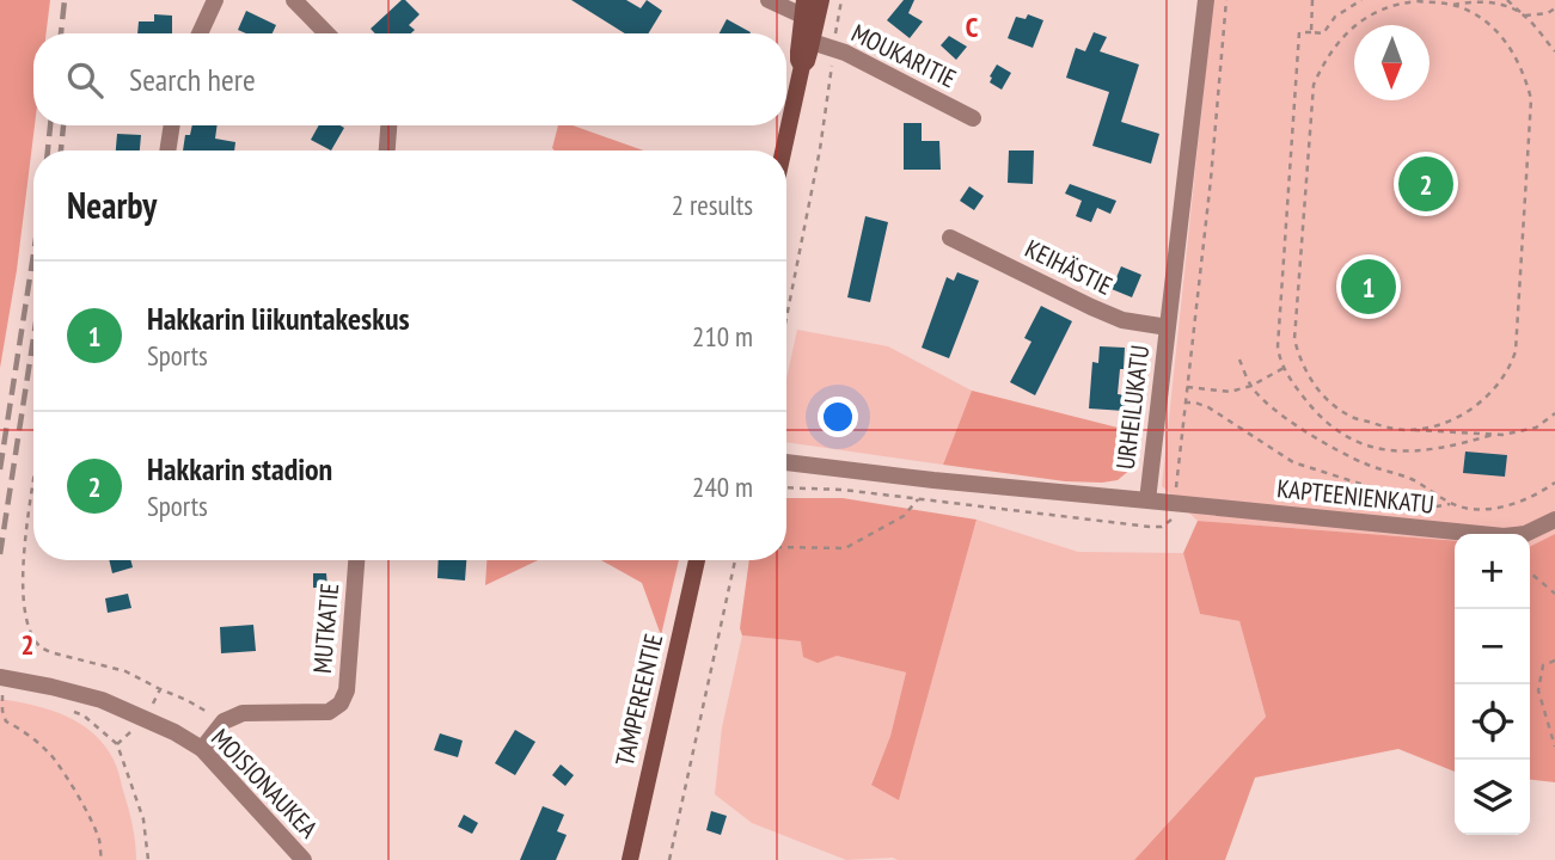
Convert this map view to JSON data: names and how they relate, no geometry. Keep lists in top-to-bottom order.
{
  "streets": {
    "main road": ["TAMPEREENTIE"],
    "street": [
      "MOUKARITIE",
      "KEIHÄSTIE",
      "URHEILUKATU",
      "KAPTEENIENKATU",
      "MUTKATIE",
      "MOISIONAUKEA"
    ]
  },
  "crossings": [
    ["KEIHÄSTIE", "URHEILUKATU"],
    ["URHEILUKATU", "KAPTEENIENKATU"]
  ],
  "north": "bottom",
  "page": {
    "search": "Search here",
    "heading": ["Nearby", "2 results"],
    "pins": ["2", "1"],
    "list": [
      {
        "mark": "1",
        "name": "Hakkarin liikuntakeskus",
        "note": "Sports",
        "value": "210 m"
      },
      {
        "mark": "2",
        "name": "Hakkarin stadion",
        "note": "Sports",
        "value": "240 m"
      }
    ],
    "map_buttons": ["+", "−"]
  },
  "grid": {
    "columns": ["C"],
    "rows": ["2"]
  }
}
